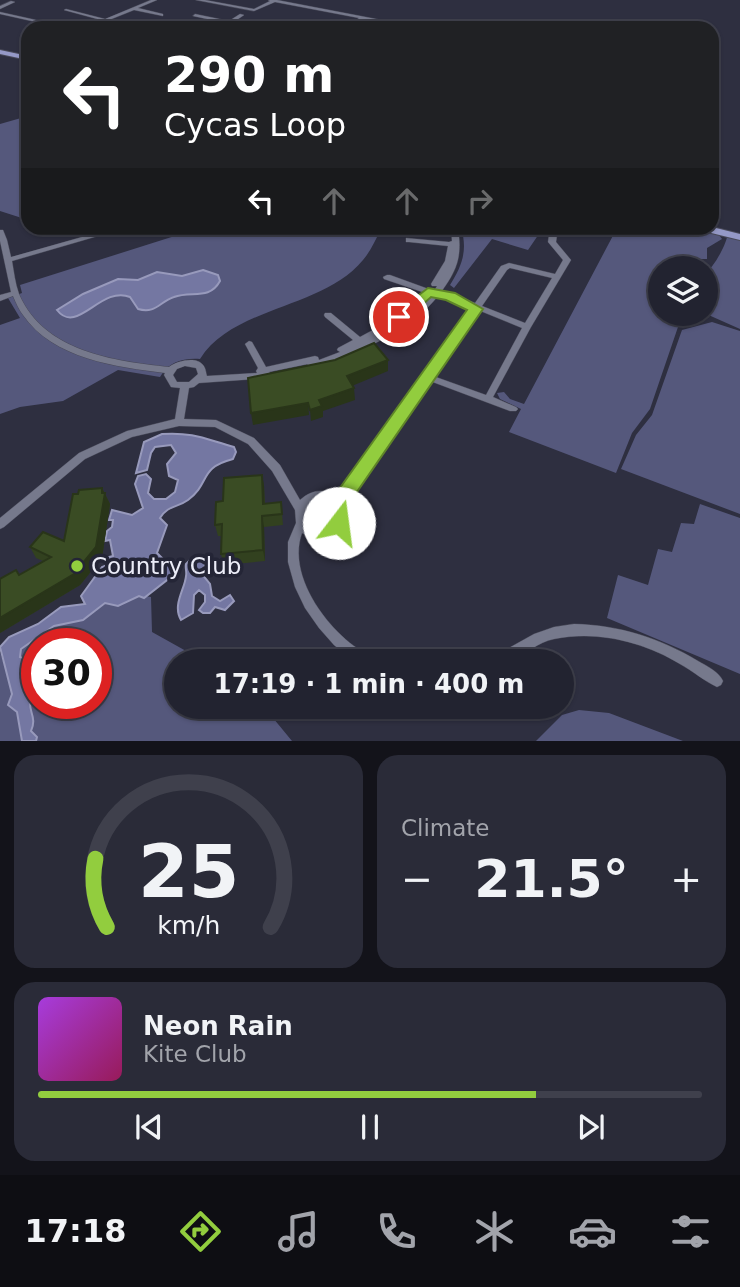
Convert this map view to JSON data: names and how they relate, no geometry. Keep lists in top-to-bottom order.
{
  "places": ["Country Club"],
  "page": {
    "turn": ["290 m", "Cycas Loop"],
    "limit": "30",
    "trip": "17:19 · 1 min · 400 m",
    "tile": "Climate",
    "heat": ["−", "21.5°", "+"],
    "song": ["Neon Rain", "Kite Club"],
    "tabs": "17:18",
    "gauge": ["25", "km/h"]
  }
}
